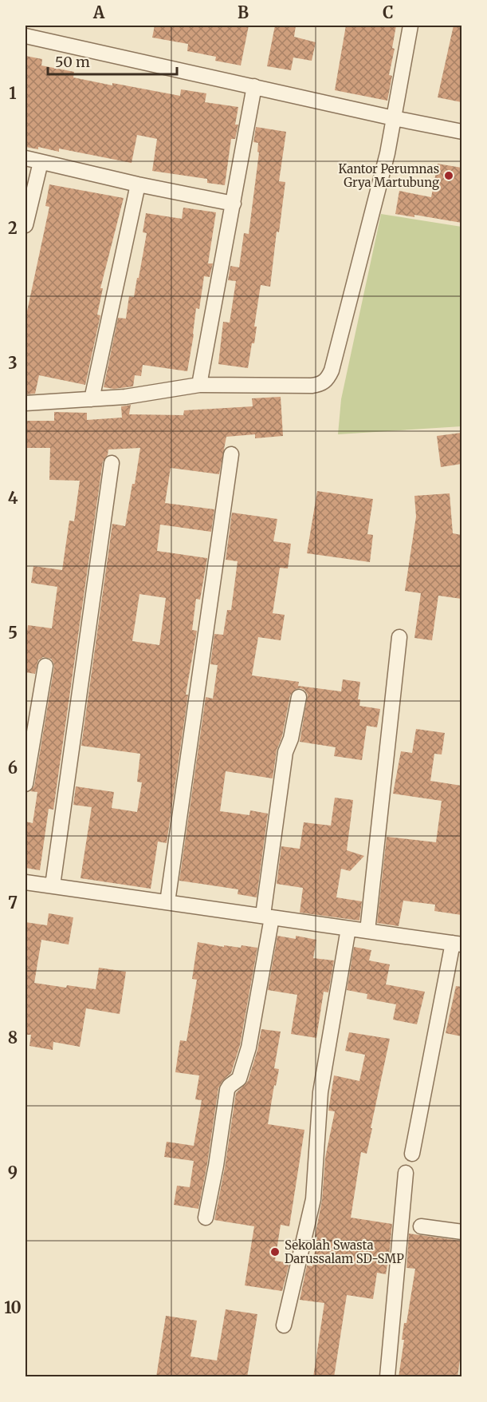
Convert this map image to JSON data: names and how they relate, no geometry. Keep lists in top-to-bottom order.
{
  "places": ["Kantor Perumnas Grya Martubung", "Sekolah Swasta Darussalam SD-SMP"],
  "scale_bar": "50 m",
  "grid": {
    "columns": ["A", "B", "C"],
    "rows": [
      "1",
      "2",
      "3",
      "4",
      "5",
      "6",
      "7",
      "8",
      "9",
      "10"
    ]
  }
}
